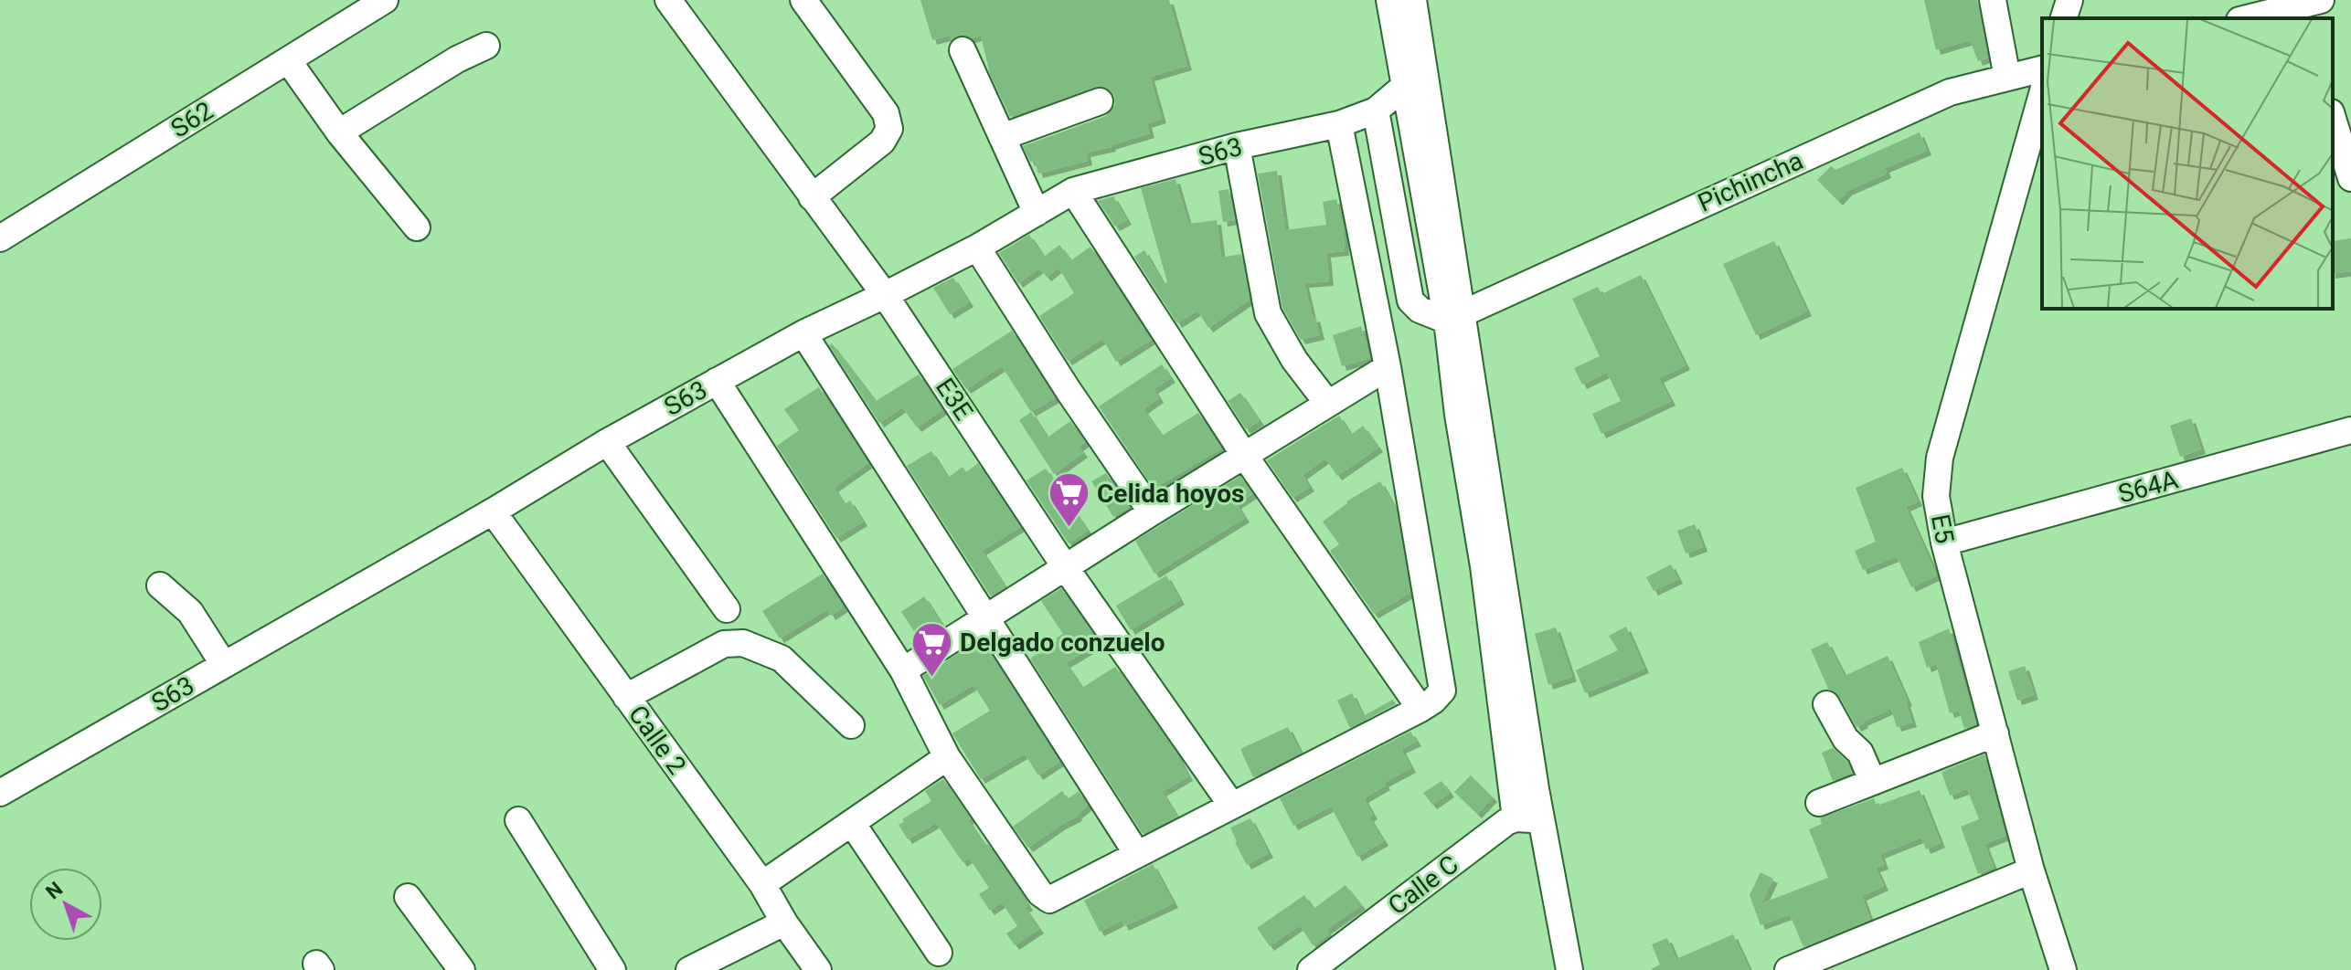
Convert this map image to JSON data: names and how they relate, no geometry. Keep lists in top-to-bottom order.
{
  "streets": {
    "street": [
      "S62",
      "S63",
      "Pichincha",
      "E3E",
      "S64A",
      "E5",
      "Calle 2",
      "Calle C"
    ]
  },
  "crossings": [
    ["S63", "E3E"],
    ["S63", "Calle 2"],
    ["S64A", "E5"]
  ],
  "places": {
    "supermarket": ["Celida hoyos", "Delgado conzuelo"]
  },
  "north": "top left"
}
